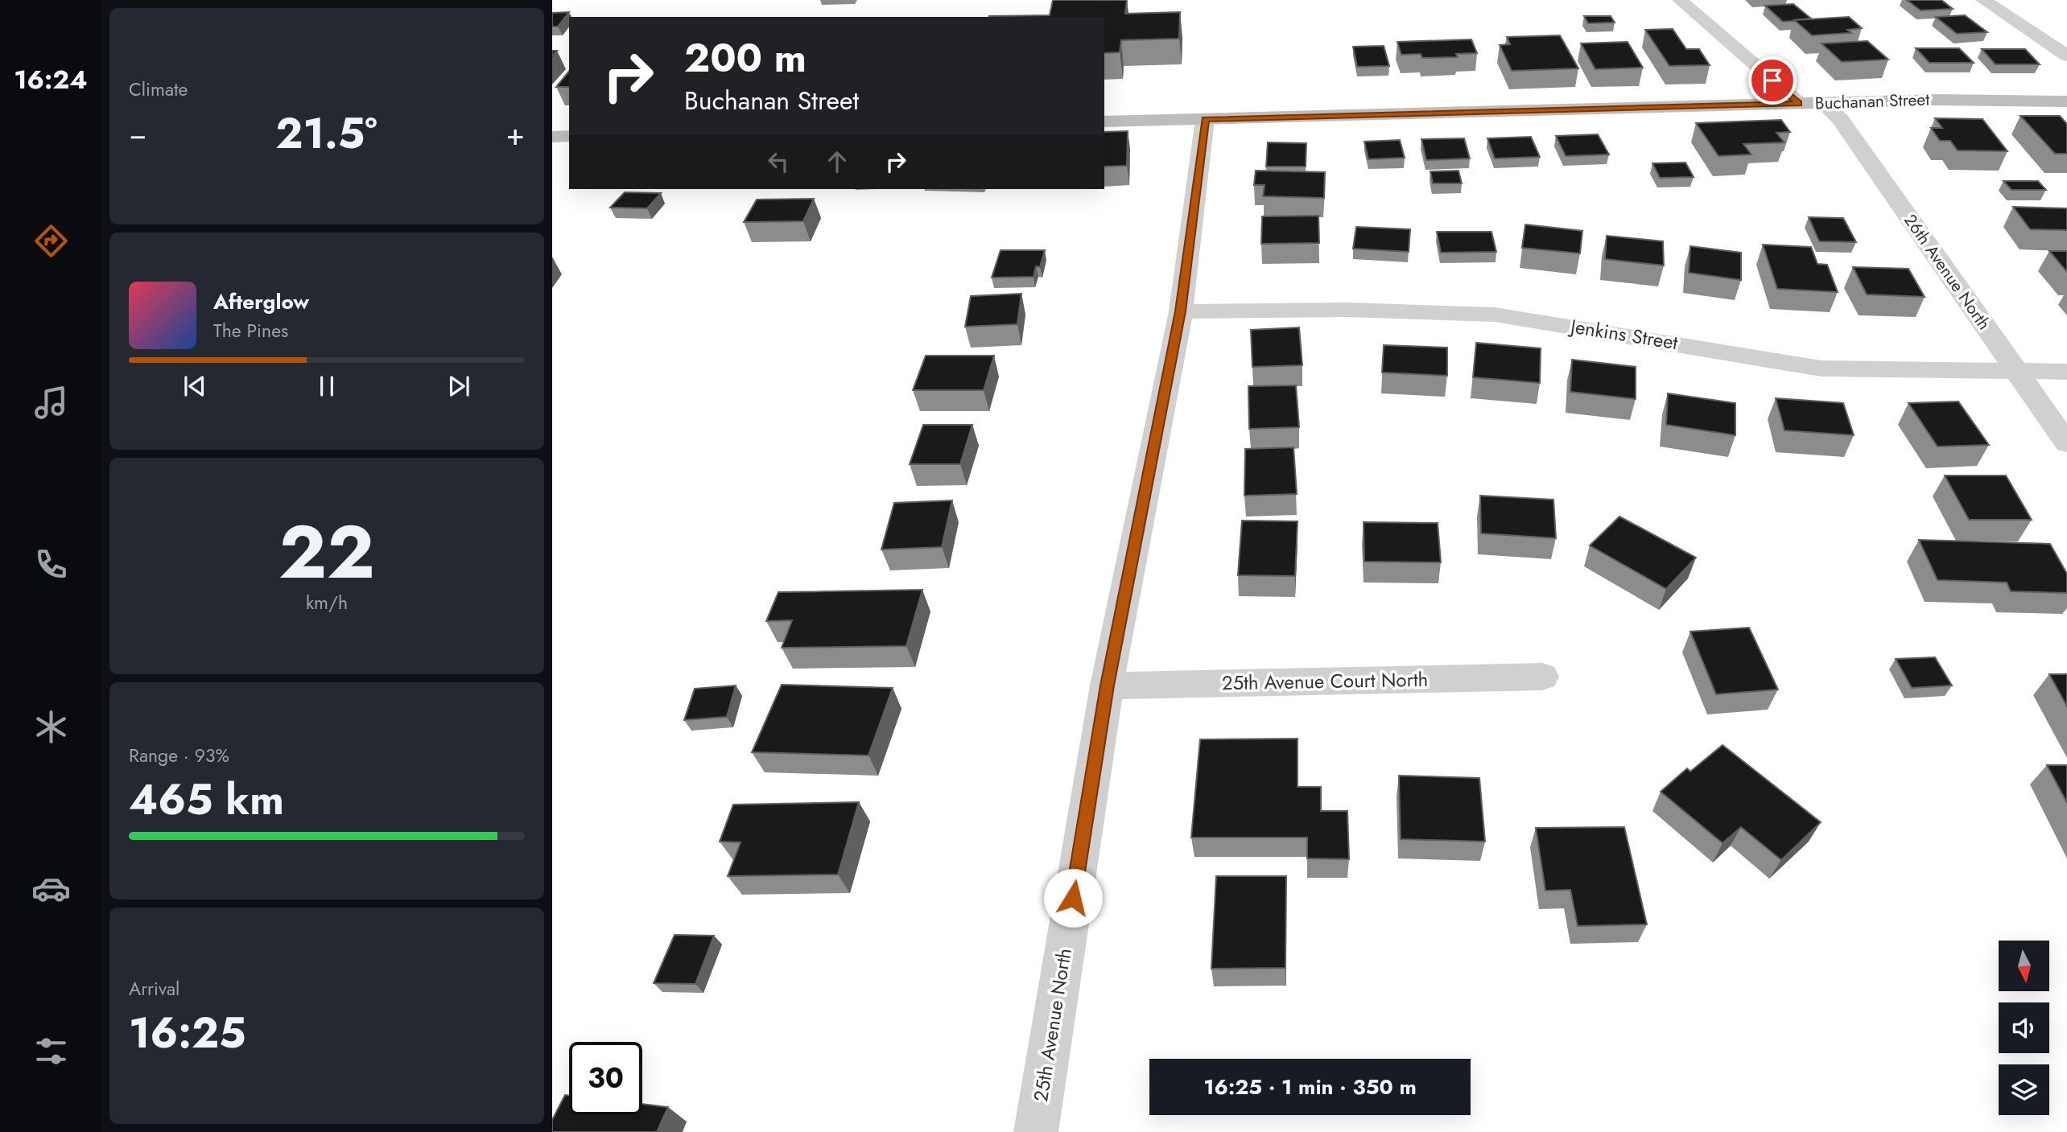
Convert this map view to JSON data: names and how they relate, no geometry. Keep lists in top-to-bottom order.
{
  "streets": {
    "street": [
      "Buchanan Street",
      "26th Avenue North",
      "Jenkins Street",
      "25th Avenue Court North",
      "25th Avenue North"
    ]
  },
  "crossings": [
    ["Buchanan Street", "26th Avenue North"],
    ["Buchanan Street", "25th Avenue North"],
    ["26th Avenue North", "Jenkins Street"],
    ["Jenkins Street", "25th Avenue North"],
    ["25th Avenue Court North", "25th Avenue North"]
  ],
  "north": "bottom",
  "page": {
    "tabs": "16:24",
    "tile": [
      "Climate",
      ["22", "km/h"],
      ["Range · 93%", "465 km"],
      ["Arrival", "16:25"]
    ],
    "turn": ["200 m", "Buchanan Street"],
    "heat": ["−", "21.5°", "+"],
    "song": ["Afterglow", "The Pines"],
    "limit": "30",
    "trip": "16:25 · 1 min · 350 m"
  }
}
